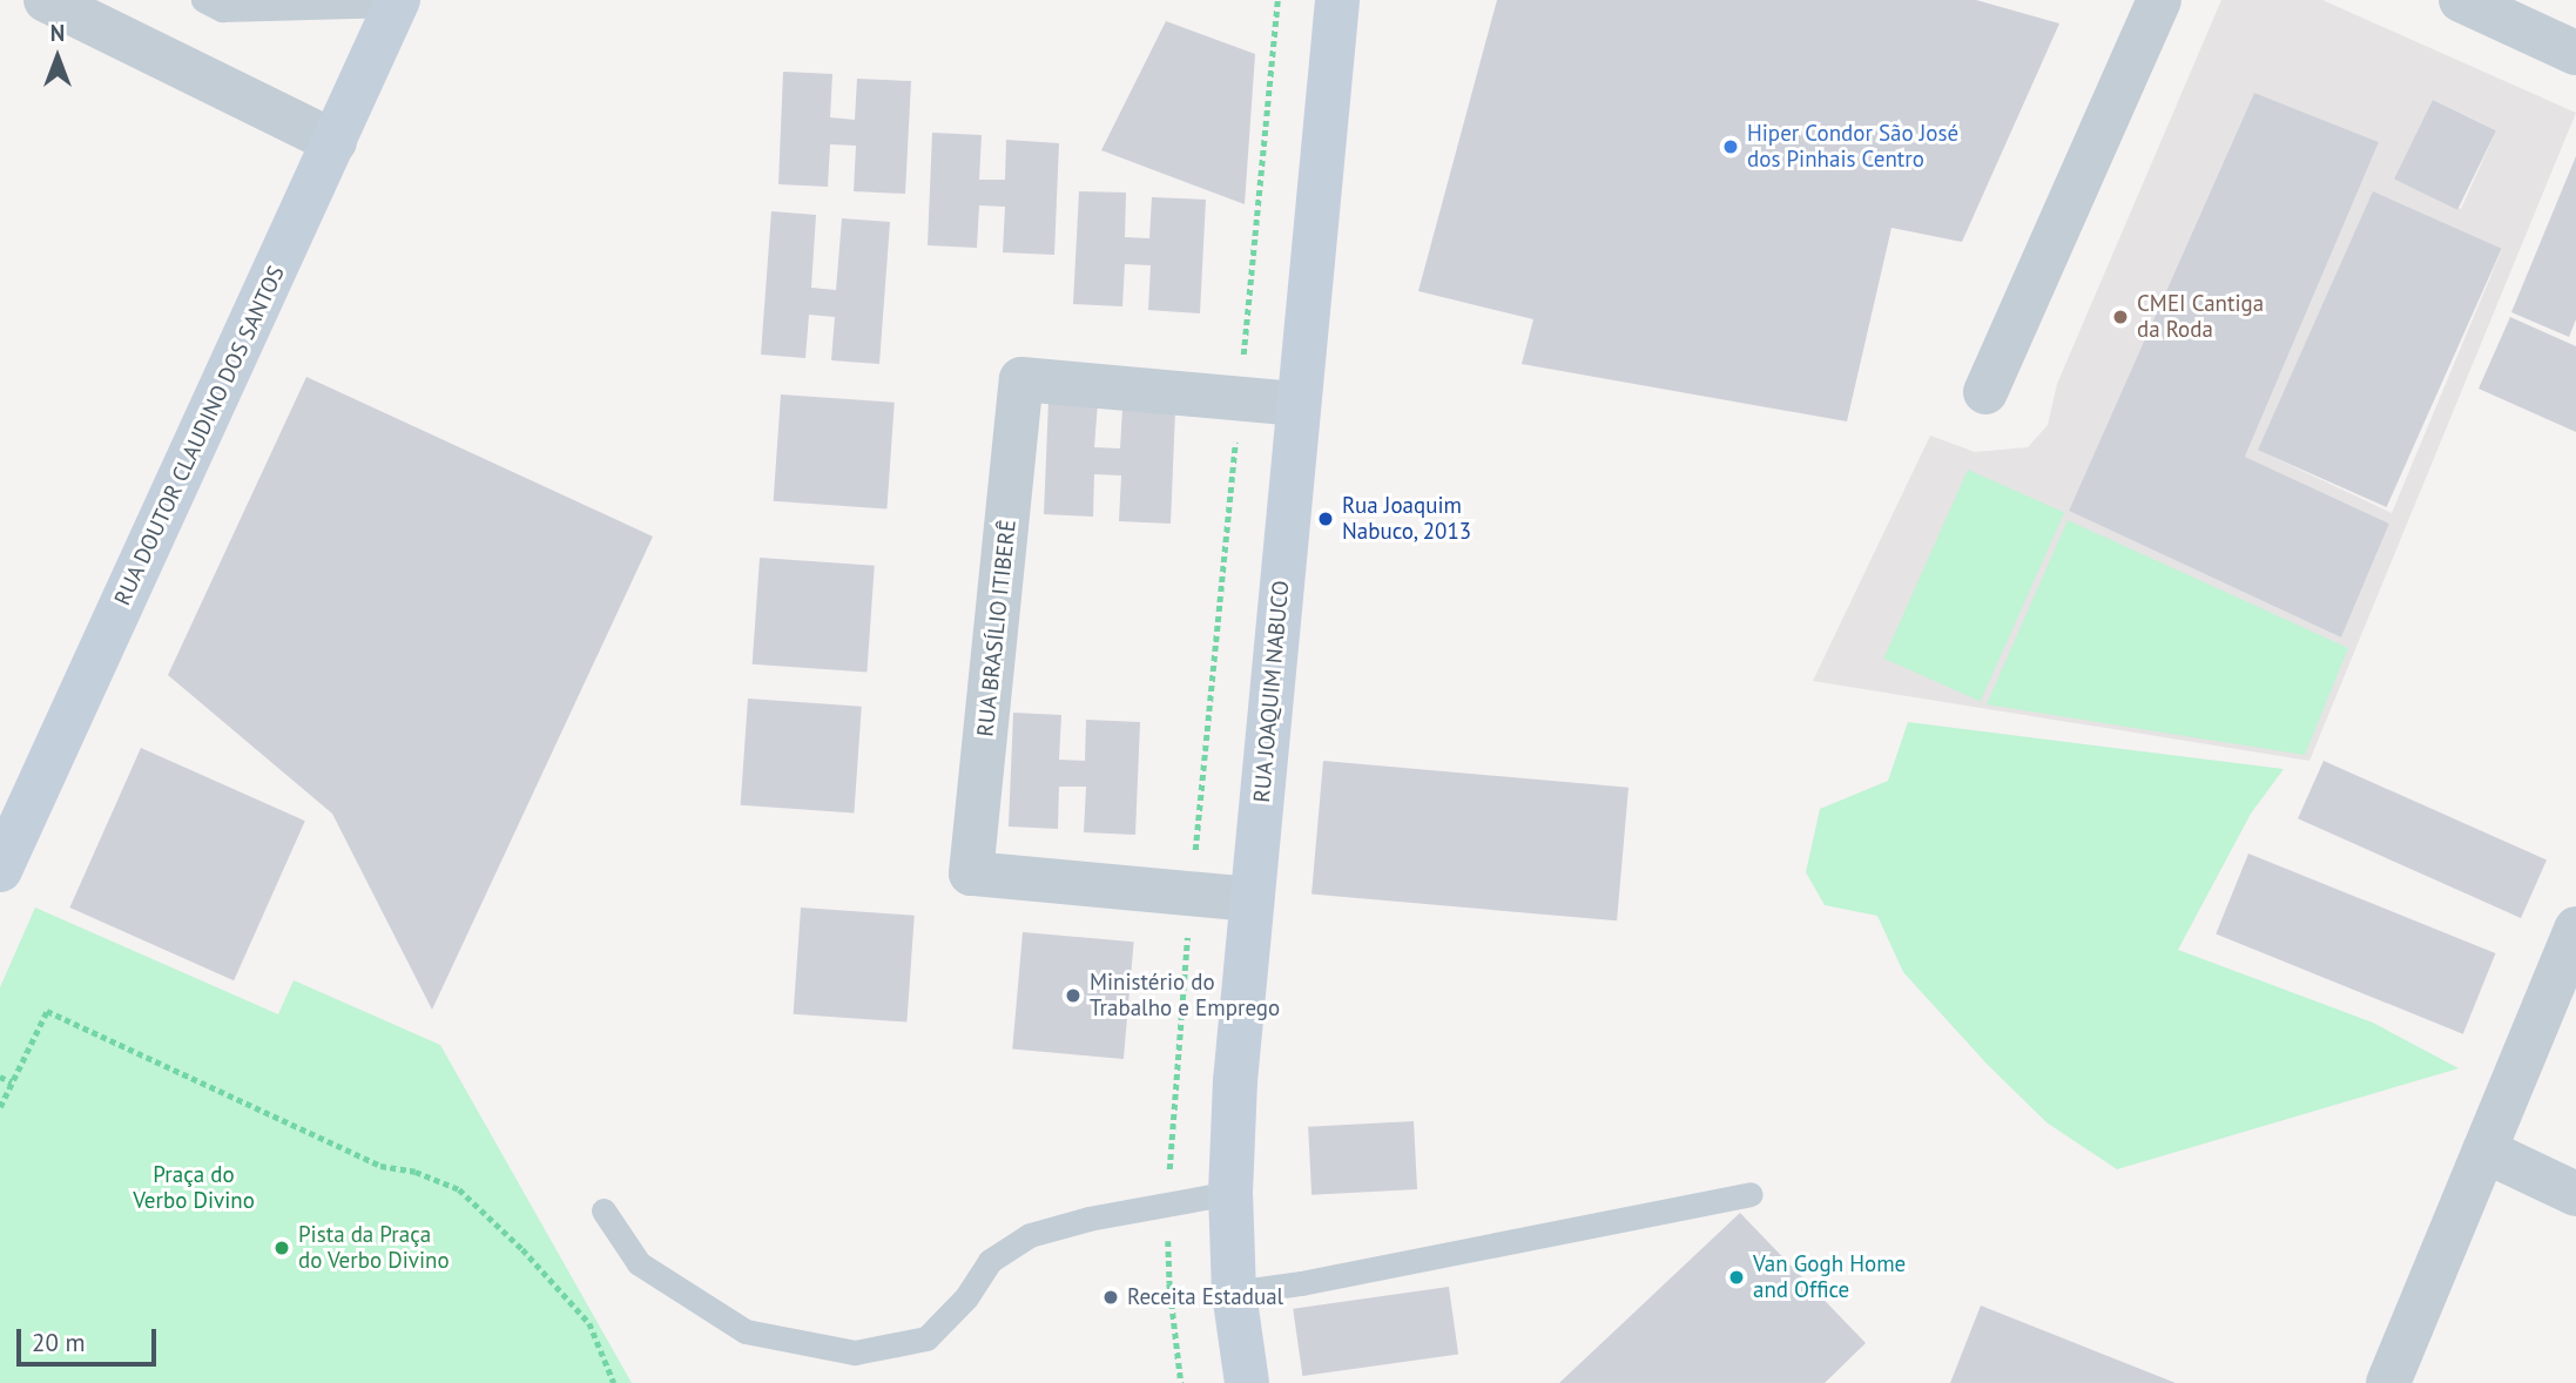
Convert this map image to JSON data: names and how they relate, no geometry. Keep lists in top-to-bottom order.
{
  "streets": {
    "main road": ["RUA DOUTOR CLAUDINO DOS SANTOS", "RUA JOAQUIM NABUCO"],
    "street": ["RUA BRASÍLIO ITIBERÊ"]
  },
  "crossings": [
    ["RUA BRASÍLIO ITIBERÊ", "RUA JOAQUIM NABUCO"]
  ],
  "parks": ["Praça do Verbo Divino"],
  "places": [
    "Hiper Condor São José dos Pinhais Centro",
    "CMEI Cantiga da Roda",
    "Rua Joaquim Nabuco, 2013",
    "Ministério do Trabalho e Emprego",
    "Pista da Praça do Verbo Divino",
    "Van Gogh Home and Office",
    "Receita Estadual"
  ],
  "scale_bar": "20 m",
  "north": "top"
}
